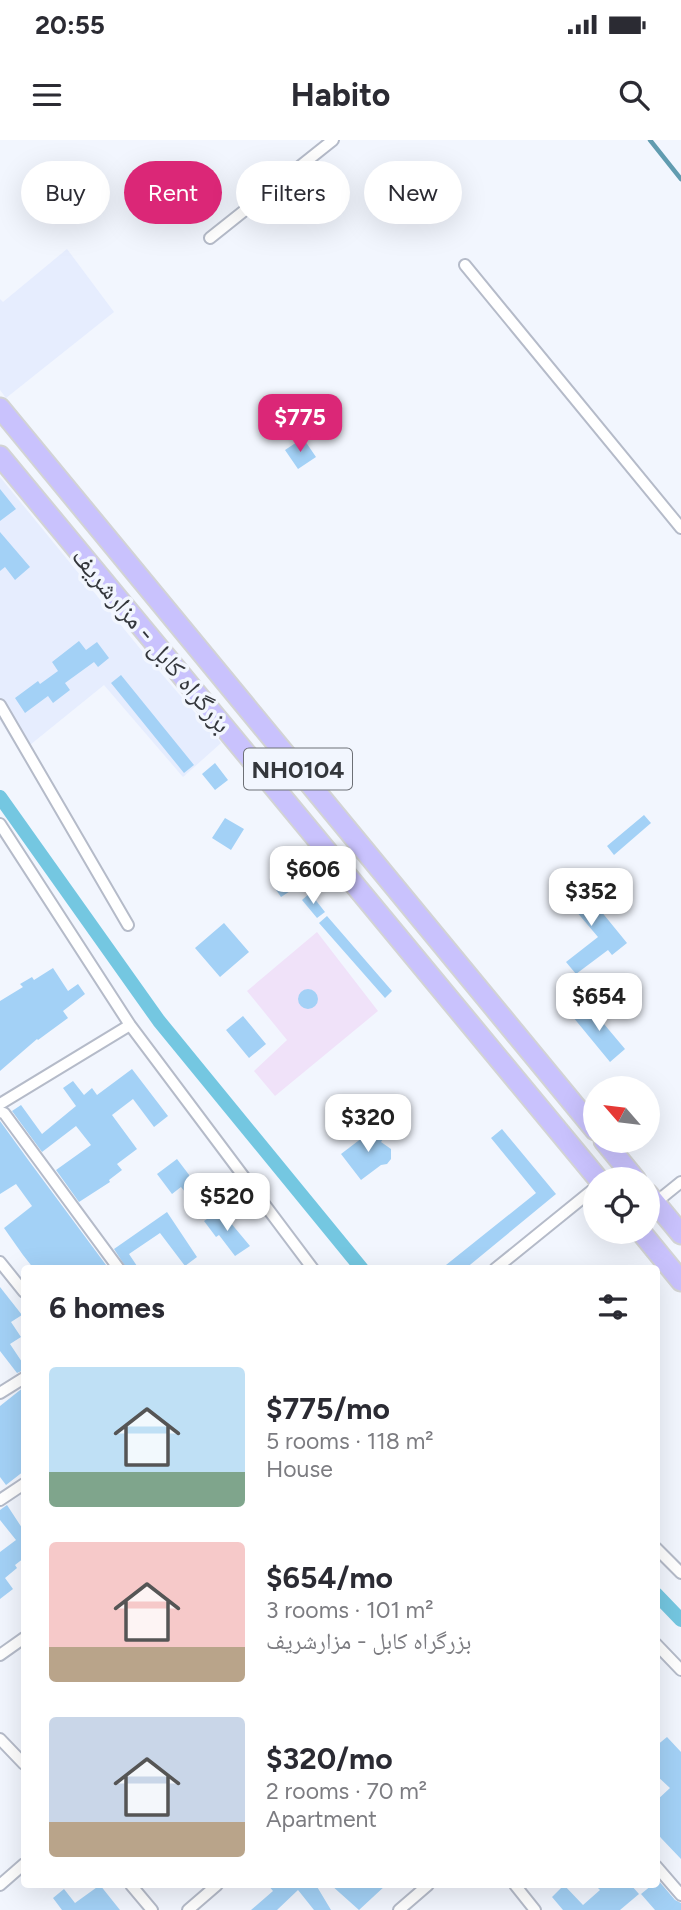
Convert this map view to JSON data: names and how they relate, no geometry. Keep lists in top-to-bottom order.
{
  "streets": {
    "highway": ["بزرگراه کابل - مزارشریف", "NH0104"]
  },
  "north": "top left",
  "page": {
    "status": "20:55",
    "header": "Habito",
    "chip": [
      "Buy",
      "Rent",
      "Filters",
      "New"
    ],
    "price": [
      "$775",
      "$606",
      "$352",
      "$654",
      "$320",
      "$520"
    ],
    "heading": "6 homes",
    "list": [
      {
        "name": "$775/mo",
        "note": "5 rooms · 118 m² · House"
      },
      {
        "name": "$654/mo",
        "note": "3 rooms · 101 m² · بزرگراه کابل - مزارشریف"
      },
      {
        "name": "$320/mo",
        "note": "2 rooms · 70 m² · Apartment"
      }
    ]
  }
}
